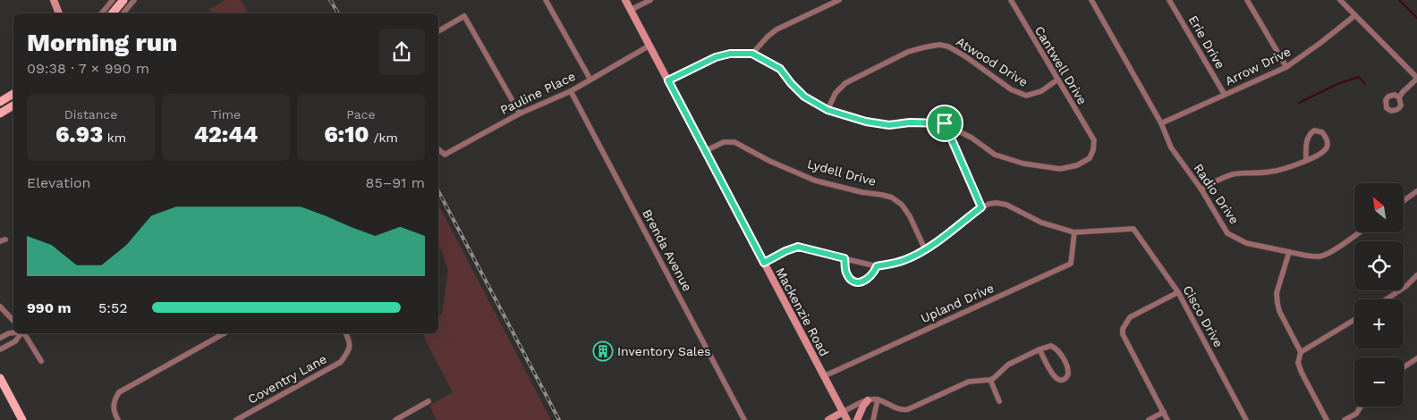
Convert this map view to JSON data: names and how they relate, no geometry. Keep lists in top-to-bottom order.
{
  "streets": {
    "main road": ["Mackenzie Road"],
    "street": [
      "Erie Drive",
      "Atwood Drive",
      "Cantwell Drive",
      "Arrow Drive",
      "Pauline Place",
      "Lydell Drive",
      "Radio Drive",
      "Brenda Avenue",
      "Upland Drive",
      "Cisco Drive",
      "Coventry Lane"
    ]
  },
  "crossings": [
    ["Erie Drive", "Arrow Drive"],
    ["Atwood Drive", "Cantwell Drive"],
    ["Arrow Drive", "Radio Drive"],
    ["Pauline Place", "Brenda Avenue"],
    ["Pauline Place", "Mackenzie Road"],
    ["Lydell Drive", "Mackenzie Road"],
    ["Upland Drive", "Mackenzie Road"],
    ["Upland Drive", "Cisco Drive"]
  ],
  "places": {
    "building": ["Inventory Sales"]
  },
  "north": "top left",
  "page": {
    "heading": ["Morning run", "09:38 · 7 × 990 m"],
    "stats": [
      ["Distance", "6.93 km"],
      ["Time", "42:44"],
      ["Pace", "6:10 /km"]
    ],
    "chart": ["Elevation", "85–91 m"],
    "map_buttons": ["+", "−"],
    "list": [
      {
        "name": "990 m",
        "note": "5:52"
      }
    ]
  }
}
